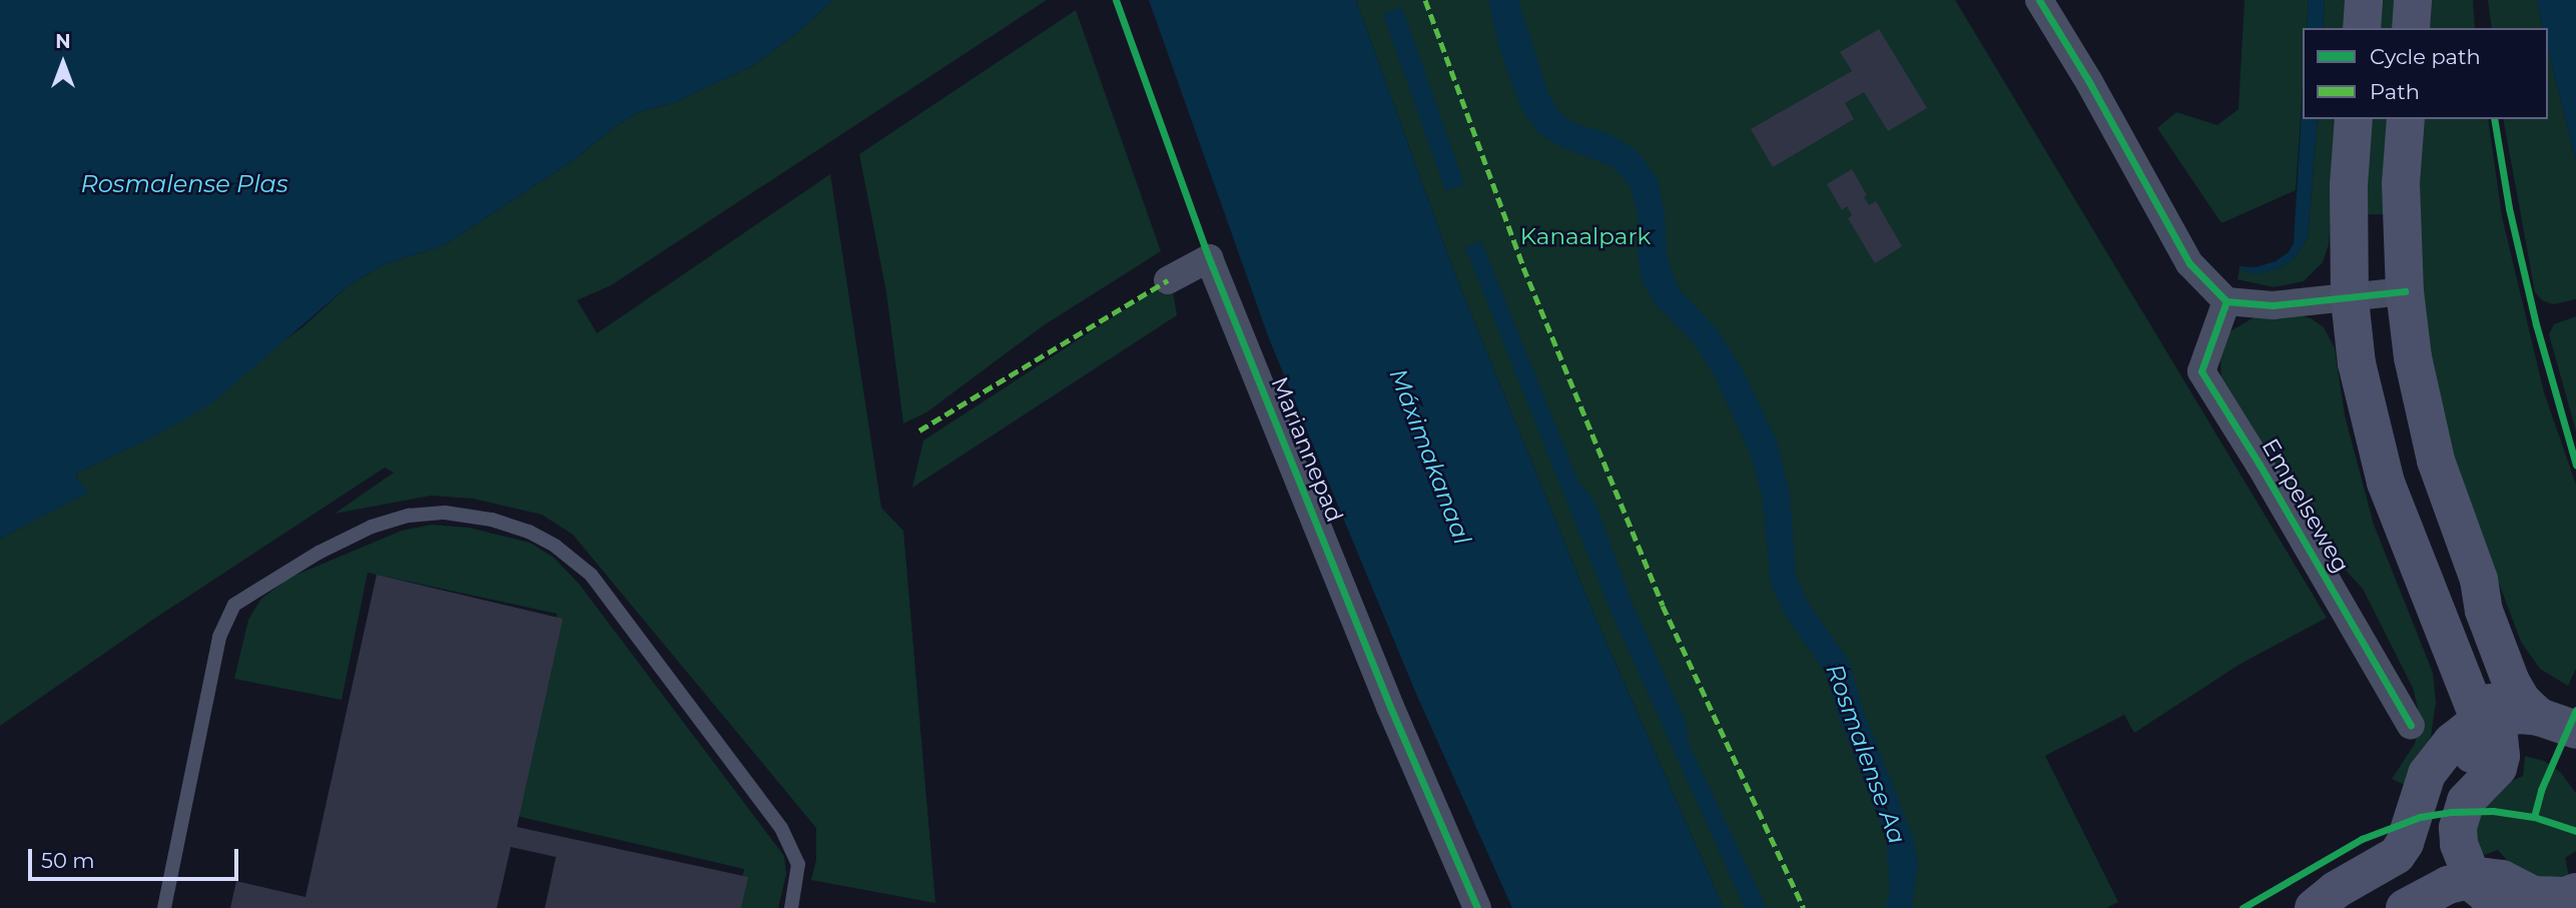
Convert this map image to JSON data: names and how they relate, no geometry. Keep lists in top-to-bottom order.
{
  "streets": {
    "street": ["Mariannepad", "Empelseweg"]
  },
  "water": ["Rosmalense Plas", "Máximakanaal", "Rosmalense Aa"],
  "parks": ["Kanaalpark"],
  "legend": ["Cycle path", "Path"],
  "scale_bar": "50 m",
  "north": "top"
}
